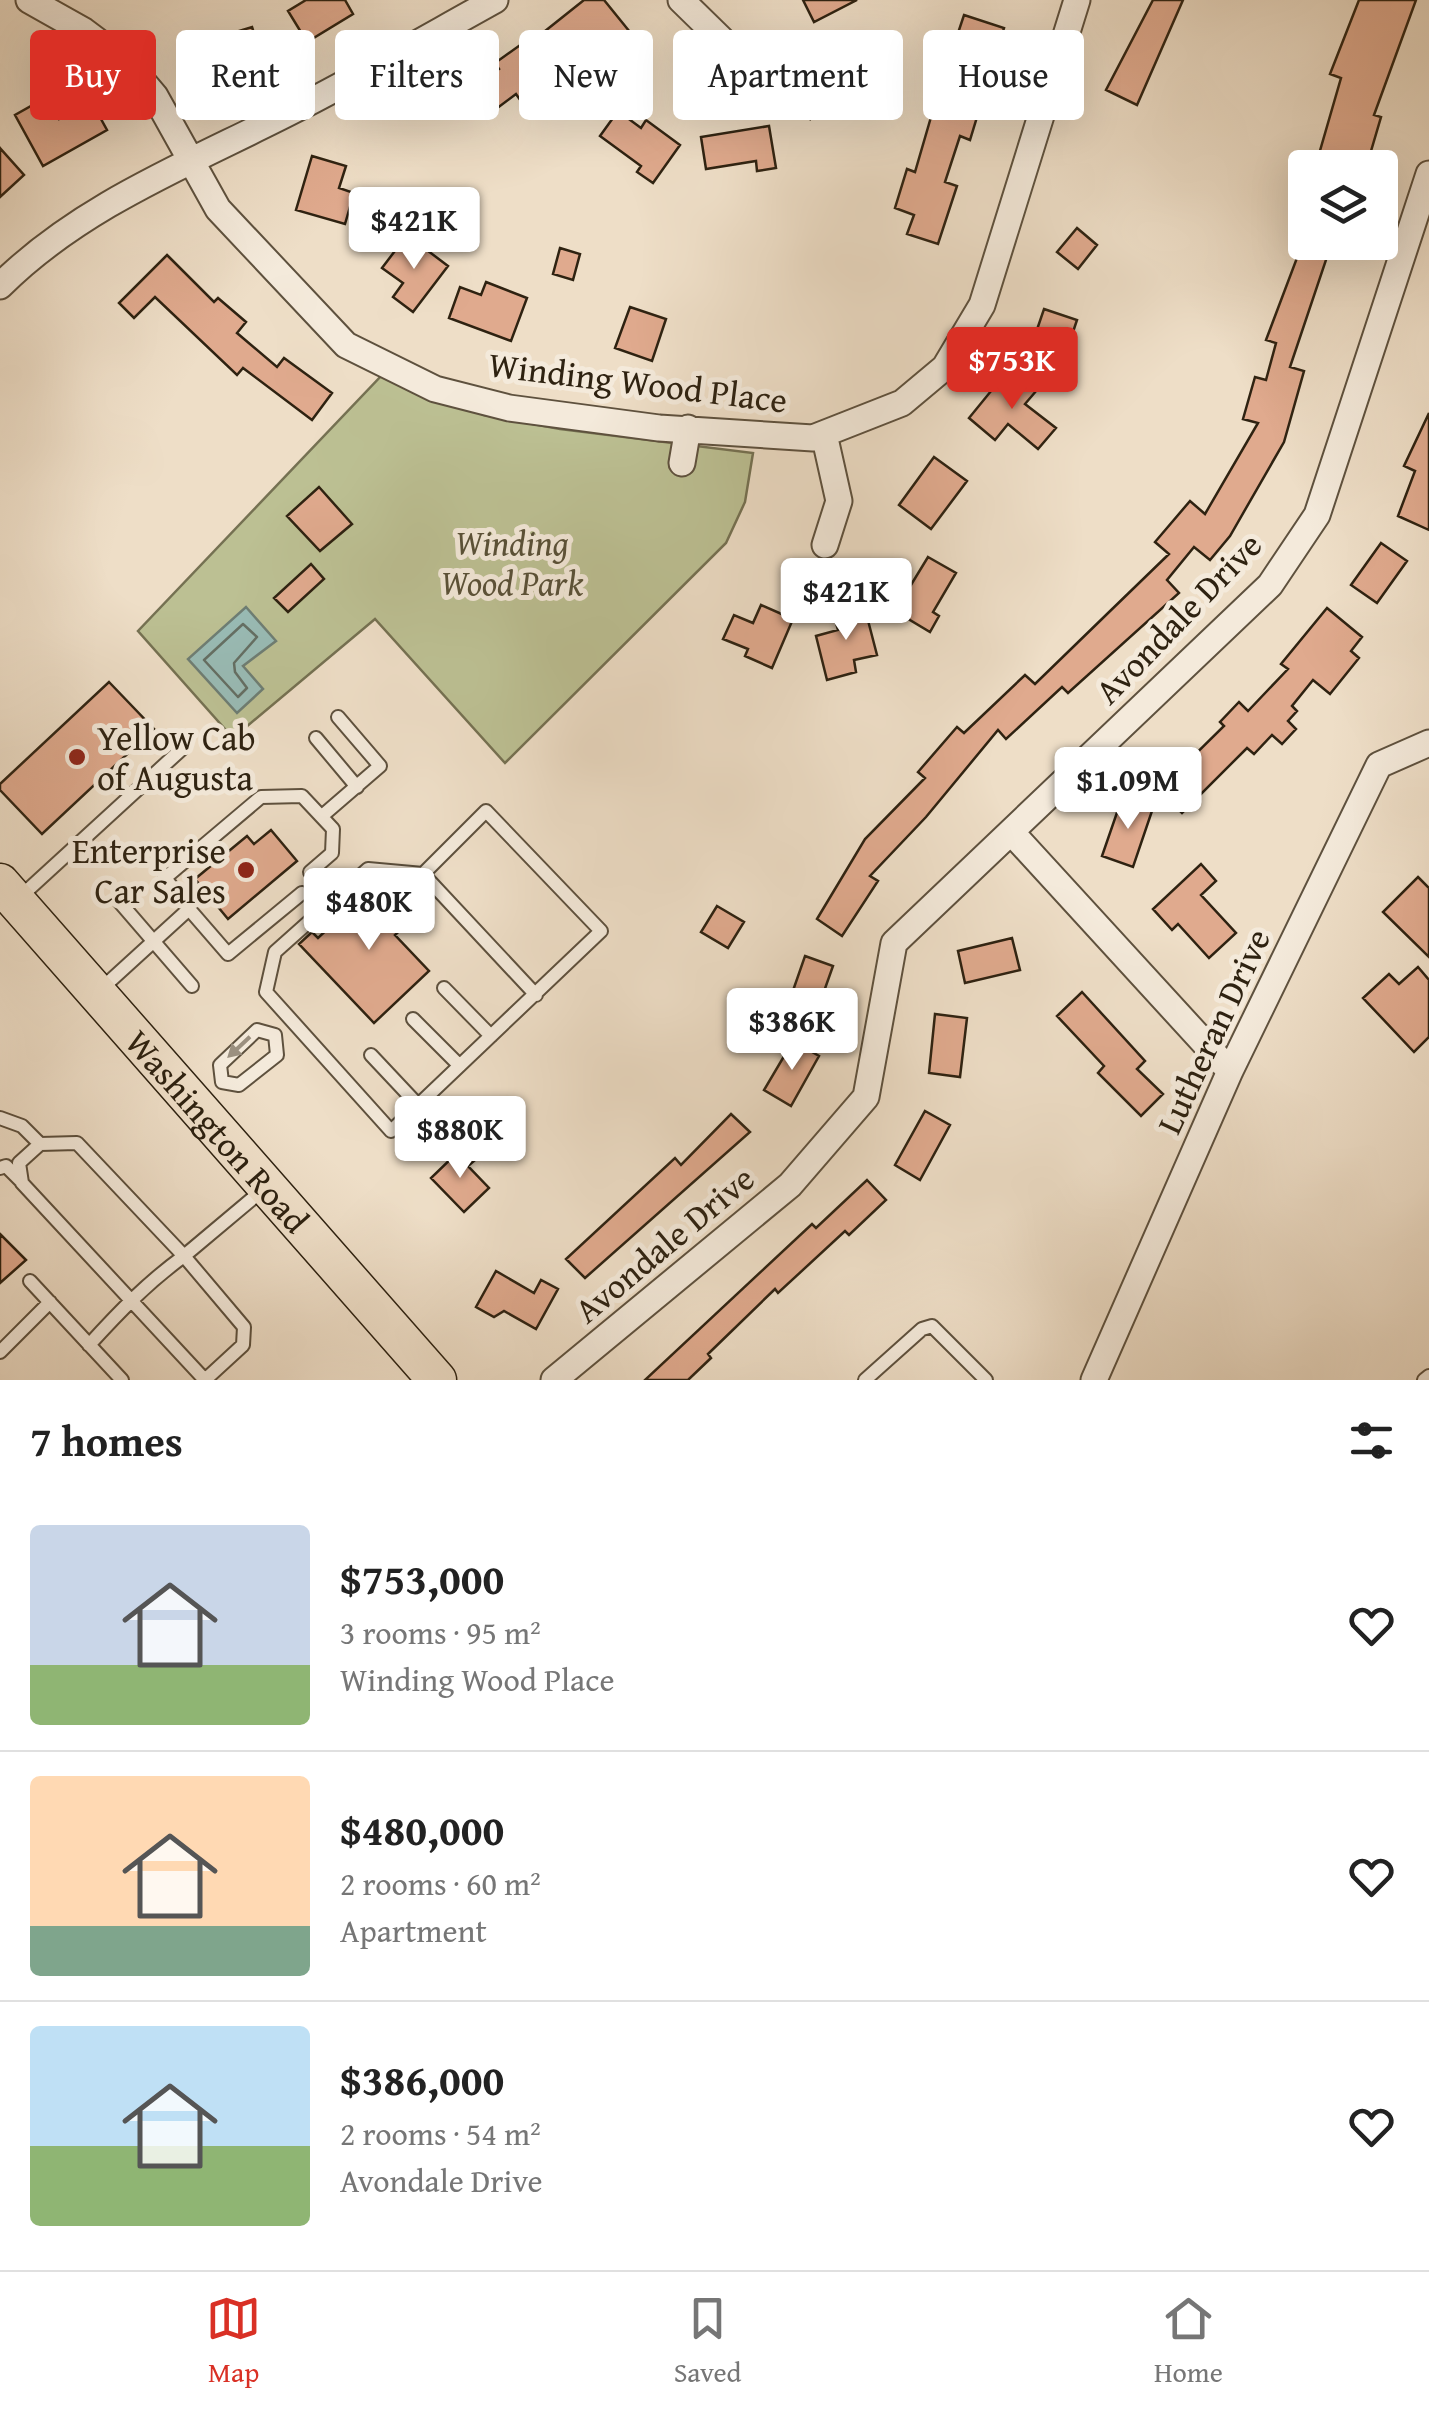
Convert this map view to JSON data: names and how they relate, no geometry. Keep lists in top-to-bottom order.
{
  "streets": {
    "main road": ["Washington Road"],
    "street": ["Winding Wood Place", "Avondale Drive", "Lutheran Drive"]
  },
  "parks": ["Winding Wood Park"],
  "places": ["Yellow Cab of Augusta", "Enterprise Car Sales"],
  "page": {
    "chip": [
      "Buy",
      "Rent",
      "Filters",
      "New",
      "Apartment",
      "House"
    ],
    "price": [
      "$421K",
      "$753K",
      "$421K",
      "$1.09M",
      "$480K",
      "$386K",
      "$880K"
    ],
    "heading": "7 homes",
    "list": [
      {
        "name": "$753,000",
        "note": "3 rooms · 95 m² · Winding Wood Place"
      },
      {
        "name": "$480,000",
        "note": "2 rooms · 60 m² · Apartment"
      },
      {
        "name": "$386,000",
        "note": "2 rooms · 54 m² · Avondale Drive"
      }
    ],
    "tabs": ["Map", "Saved", "Home"]
  }
}
